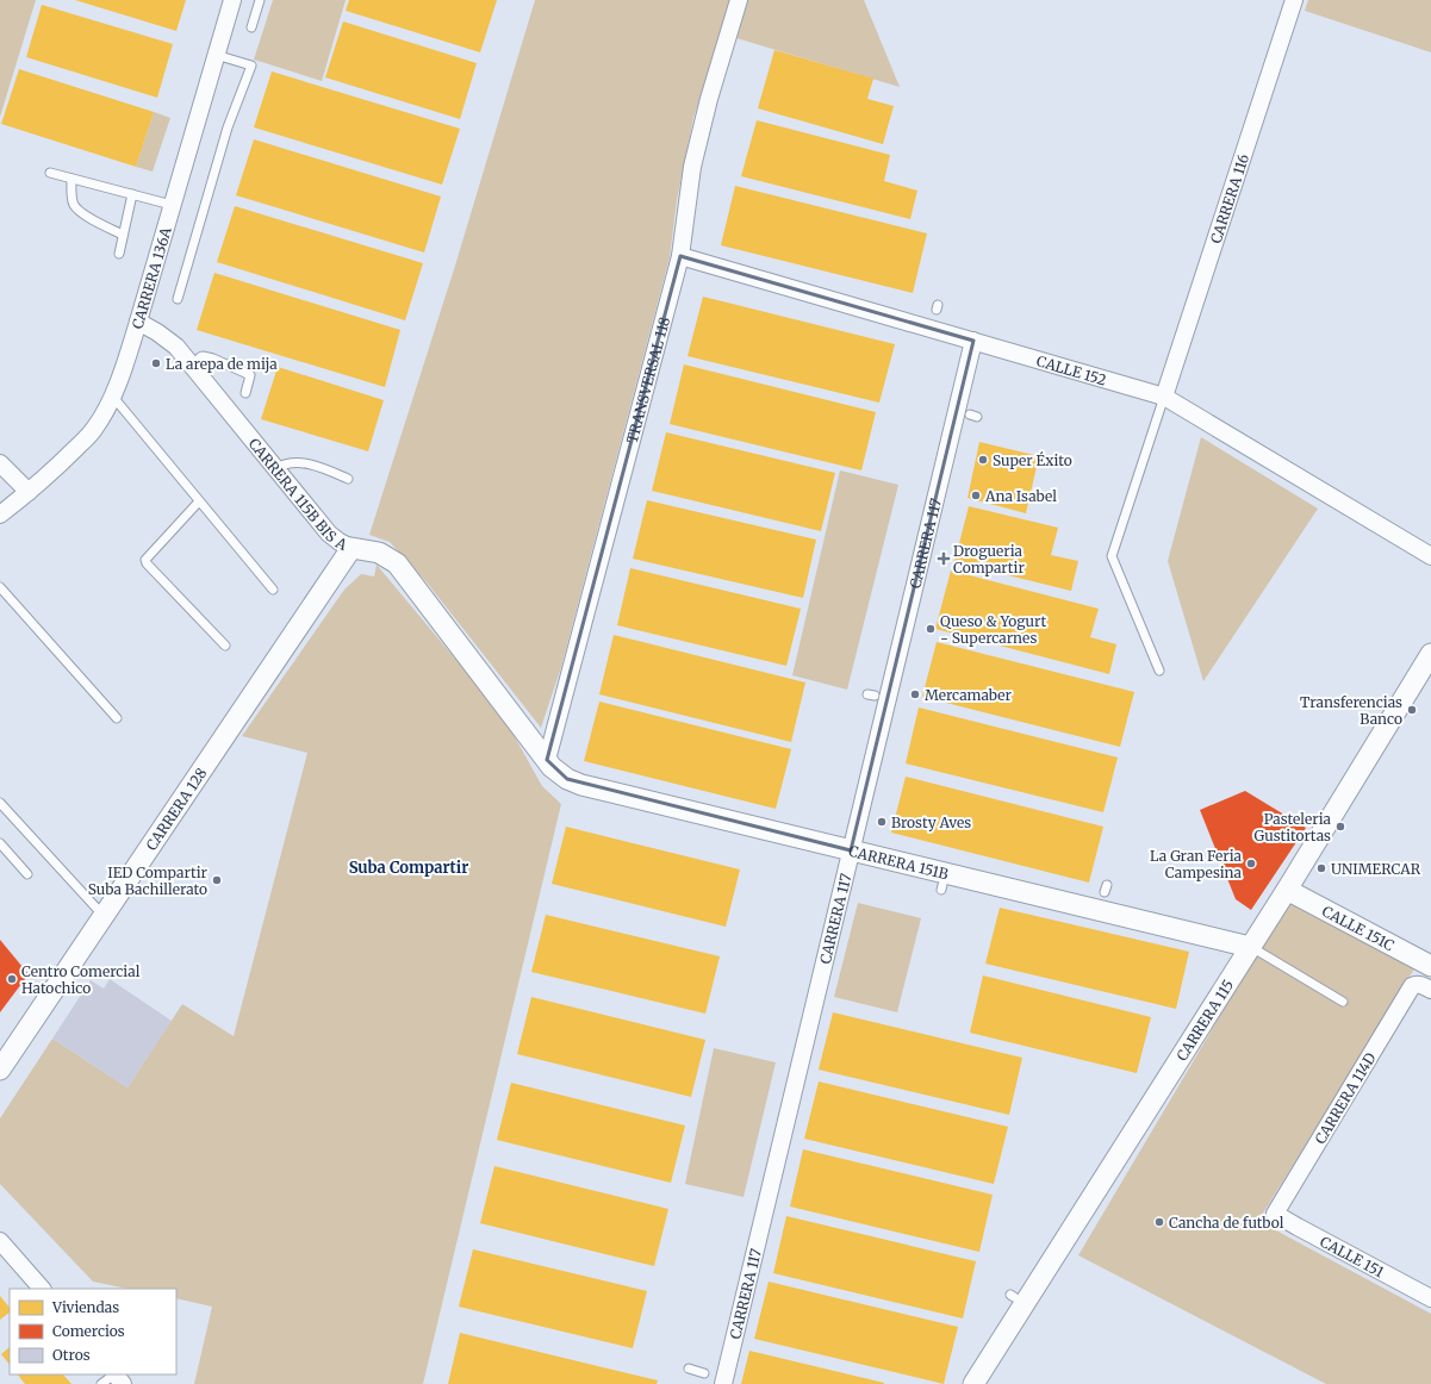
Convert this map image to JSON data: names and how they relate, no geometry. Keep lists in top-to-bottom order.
{
  "streets": {
    "street": [
      "CARRERA 116",
      "CARRERA 136A",
      "CALLE 152",
      "TRANSVERSAL 118",
      "CARRERA 115B BIS A",
      "CARRERA 117",
      "CARRERA 128",
      "CARRERA 151B",
      "CALLE 151C",
      "CARRERA 115",
      "CARRERA 114D",
      "CALLE 151"
    ]
  },
  "crossings": [
    ["CARRERA 116", "CALLE 152"],
    ["CARRERA 136A", "CARRERA 115B BIS A"],
    ["CALLE 152", "TRANSVERSAL 118"],
    ["CALLE 152", "CARRERA 117"],
    ["TRANSVERSAL 118", "CARRERA 115B BIS A"],
    ["TRANSVERSAL 118", "CARRERA 151B"],
    ["CARRERA 115B BIS A", "CARRERA 128"],
    ["CARRERA 115B BIS A", "CARRERA 151B"],
    ["CARRERA 117", "CARRERA 151B"],
    ["CARRERA 151B", "CARRERA 115"],
    ["CALLE 151C", "CARRERA 115"],
    ["CARRERA 114D", "CALLE 151"]
  ],
  "districts": ["Suba Compartir"],
  "places": {
    "other": [
      "La arepa de mija",
      "Super Éxito",
      "Ana Isabel",
      "Queso & Yogurt - Supercarnes",
      "Mercamaber",
      "Transferencias Banco",
      "Brosty Aves",
      "Pasteleria Gustitortas",
      "La Gran Feria Campesina",
      "UNIMERCAR",
      "IED Compartir Suba Bachillerato",
      "Centro Comercial Hatochico",
      "Cancha de futbol"
    ],
    "health": ["Drogueria Compartir"]
  },
  "legend": ["Viviendas", "Comercios", "Otros"]
}
